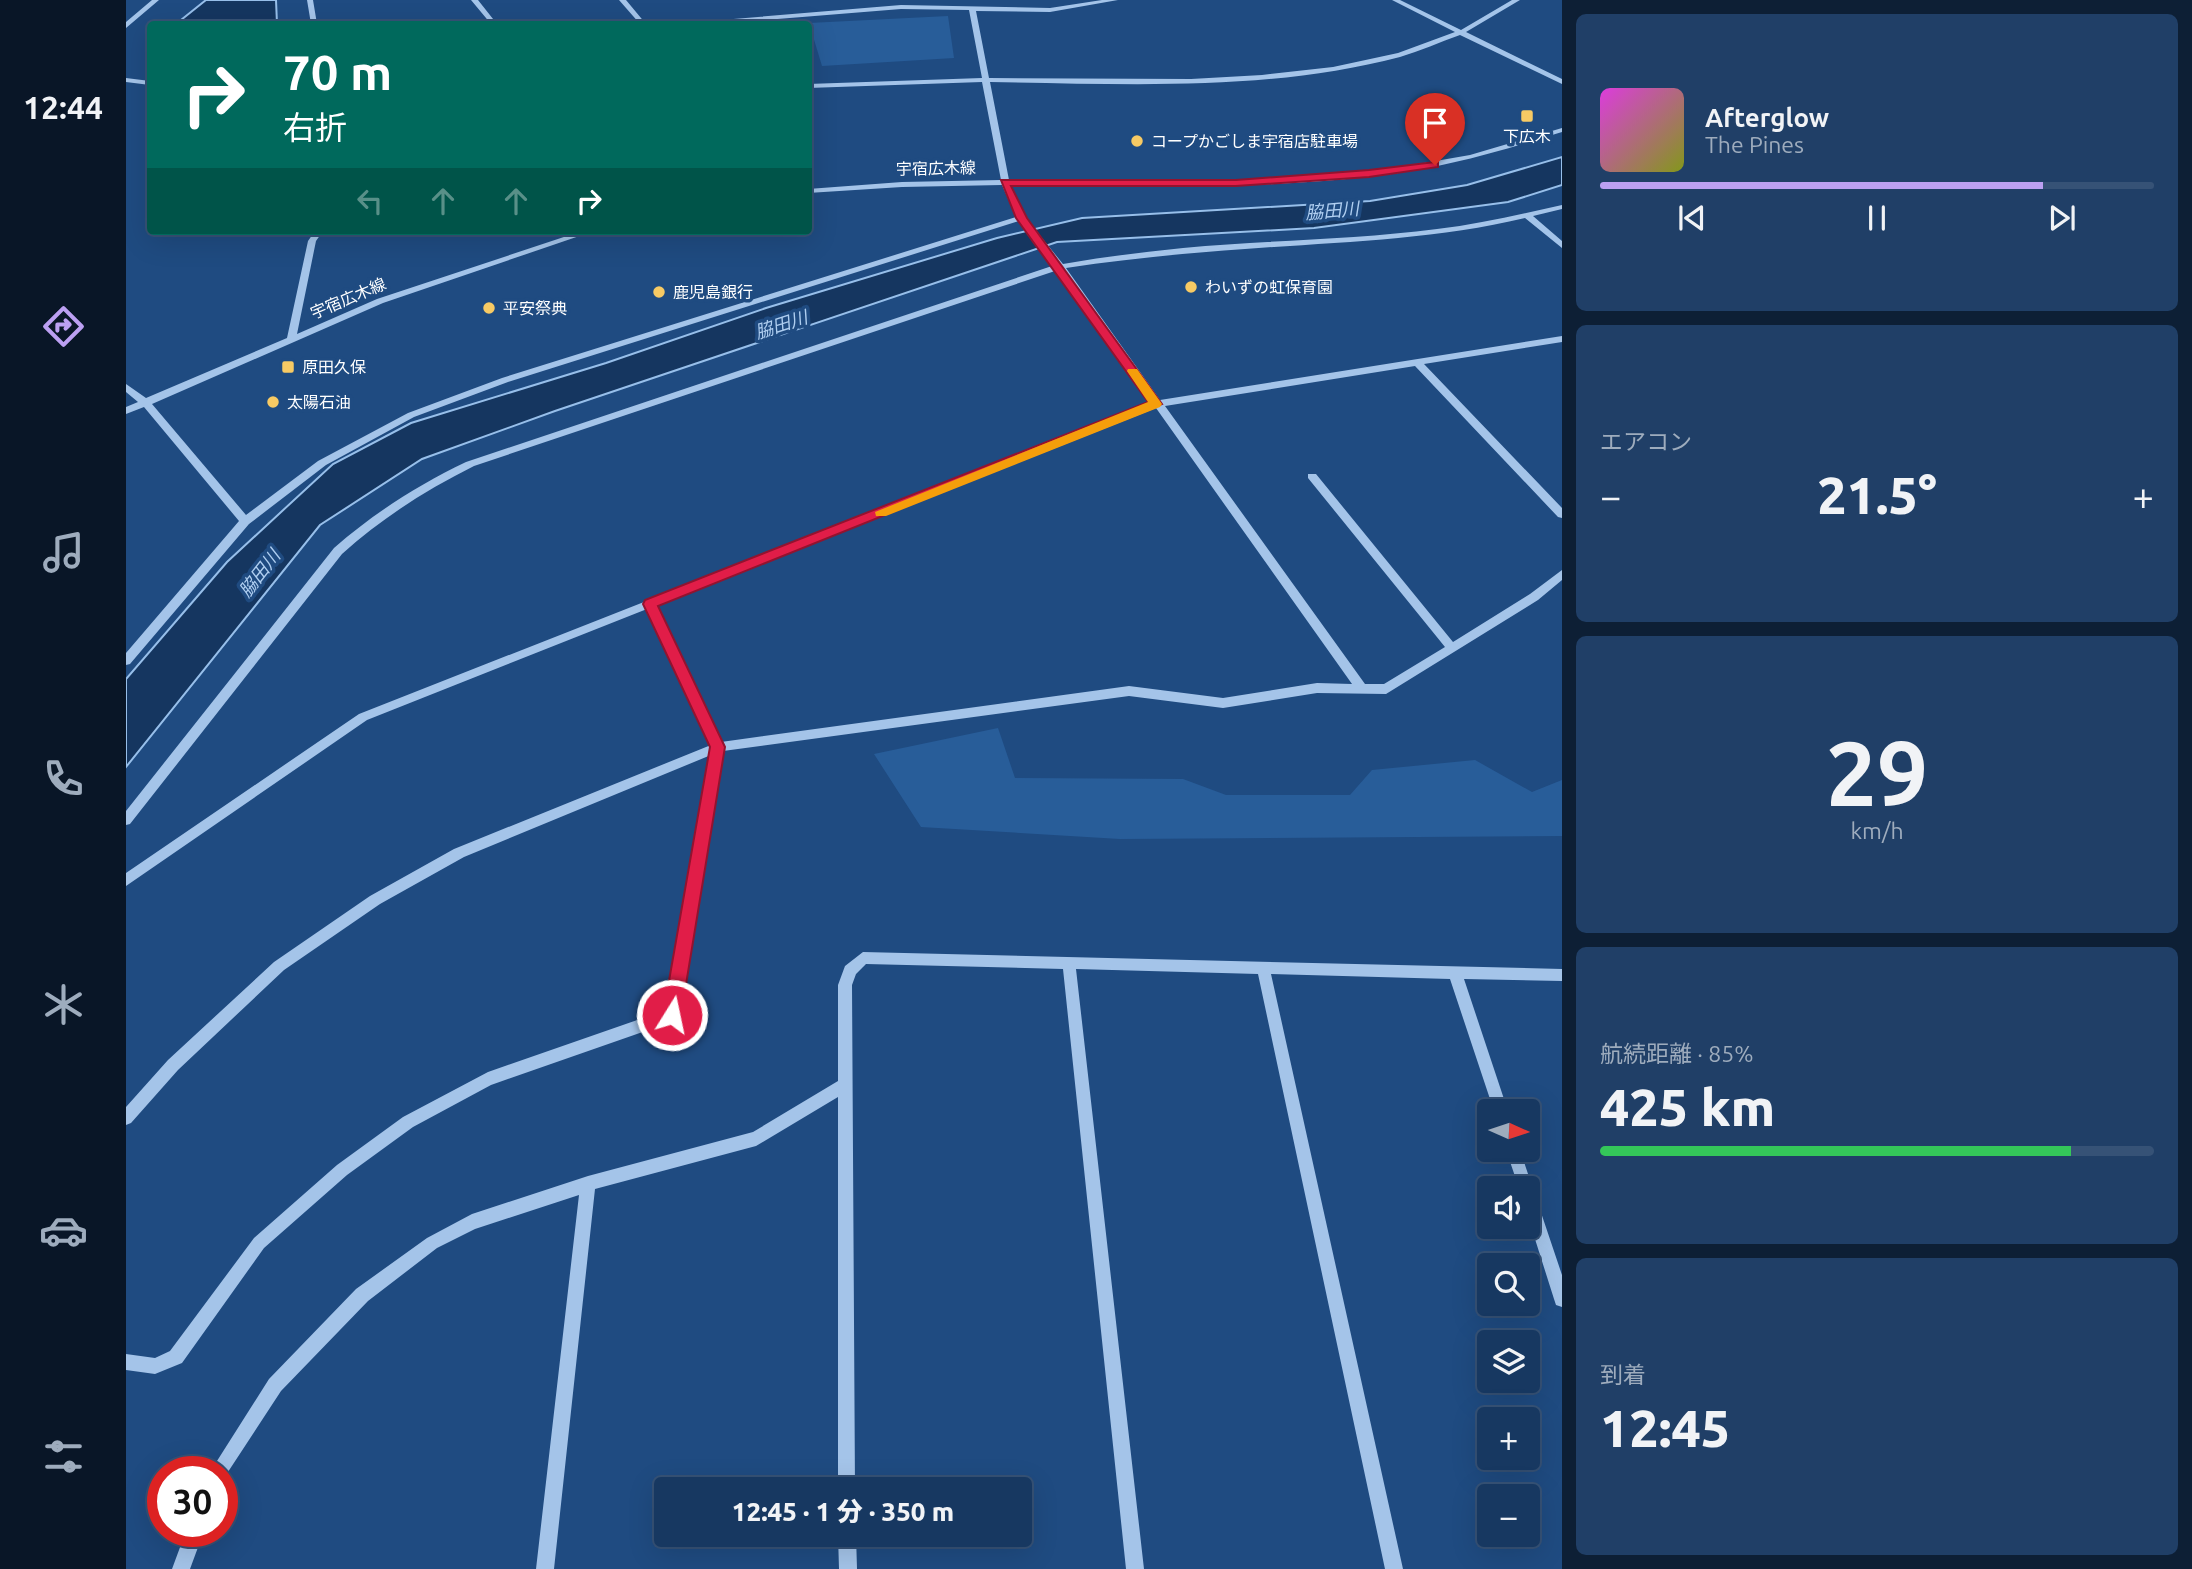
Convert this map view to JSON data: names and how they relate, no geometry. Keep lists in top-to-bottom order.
{
  "streets": {
    "street": ["宇宿広木線"]
  },
  "water": ["脇田川"],
  "places": {
    "transit": ["下広木", "原田久保"],
    "other": [
      "コープかごしま宇宿店駐車場",
      "わいずの虹保育園",
      "鹿児島銀行",
      "平安祭典",
      "太陽石油"
    ]
  },
  "north": "right",
  "page": {
    "tabs": "12:44",
    "turn": ["70 m", "右折"],
    "song": ["Afterglow", "The Pines"],
    "tile": [
      "エアコン",
      ["29", "km/h"],
      ["航続距離 · 85%", "425 km"],
      ["到着", "12:45"]
    ],
    "heat": ["−", "21.5°", "+"],
    "map_buttons": ["+", "−"],
    "limit": "30",
    "trip": "12:45 · 1 分 · 350 m"
  }
}
